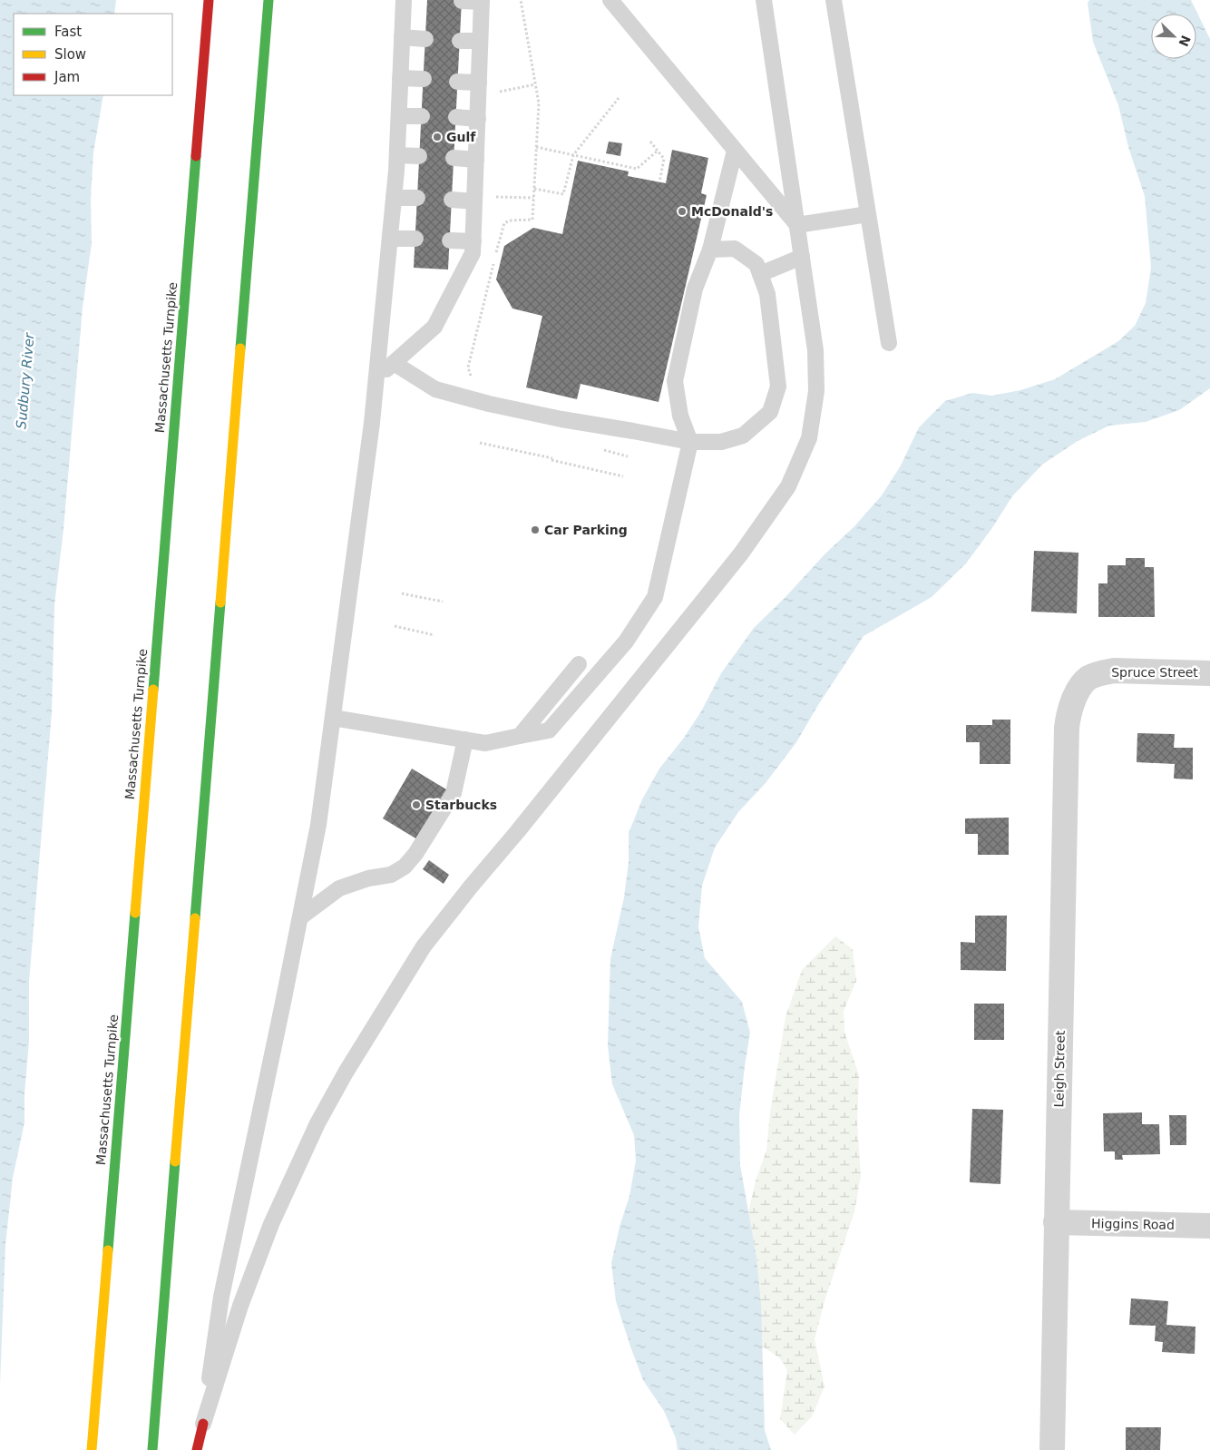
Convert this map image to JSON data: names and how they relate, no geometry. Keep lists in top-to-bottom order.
{
  "streets": {
    "highway": ["Massachusetts Turnpike"],
    "street": ["Spruce Street", "Leigh Street", "Higgins Road"]
  },
  "crossings": [
    ["Spruce Street", "Leigh Street"],
    ["Leigh Street", "Higgins Road"]
  ],
  "water": ["Sudbury River"],
  "places": [
    "Gulf",
    "McDonald's",
    "Car Parking",
    "Starbucks"
  ],
  "legend": ["Fast", "Slow", "Jam"],
  "north": "bottom right"
}
